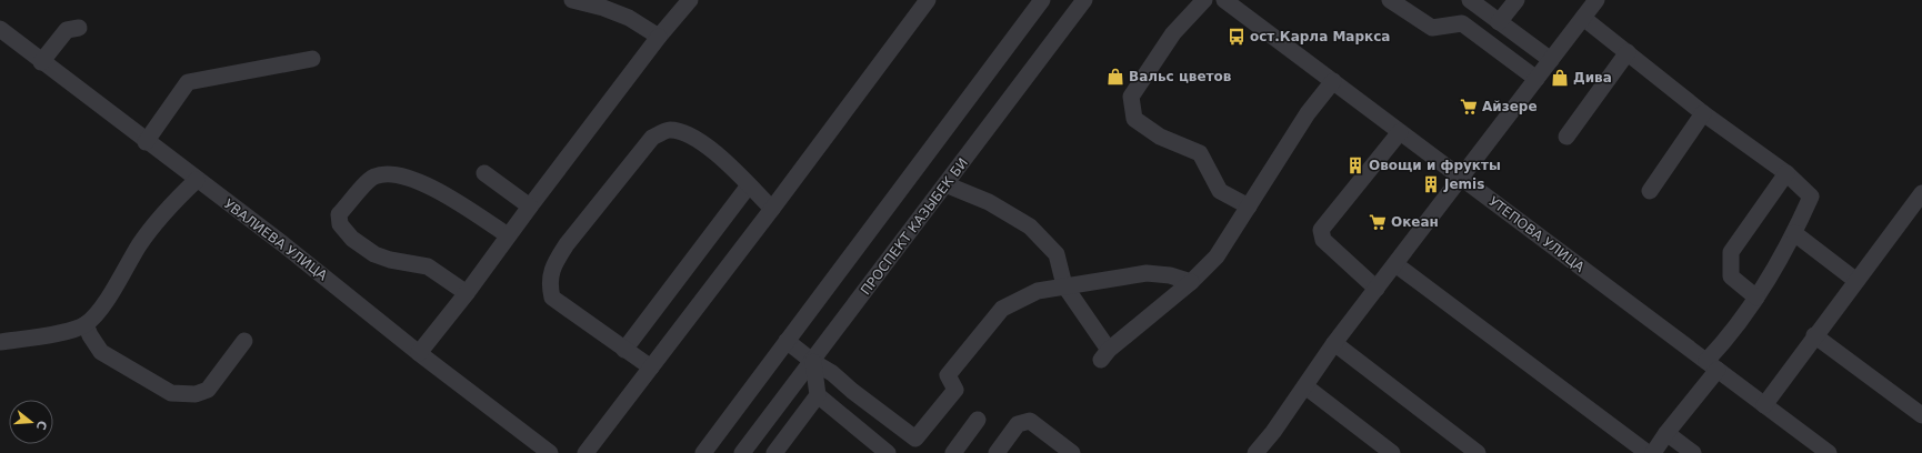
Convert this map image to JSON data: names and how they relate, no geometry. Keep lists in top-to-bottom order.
{
  "streets": {
    "street": ["ПРОСПЕКТ КАЗЫБЕК БИ", "УТЕПОВА УЛИЦА", "УВАЛИЕВА УЛИЦА"]
  },
  "places": {
    "bus stop": ["ост.Карла Маркса"],
    "shop": ["Вальс цветов", "Дива"],
    "supermarket": ["Айзере", "Океан"],
    "building": ["Овощи и фрукты", "Jemis"]
  },
  "north": "right"
}
